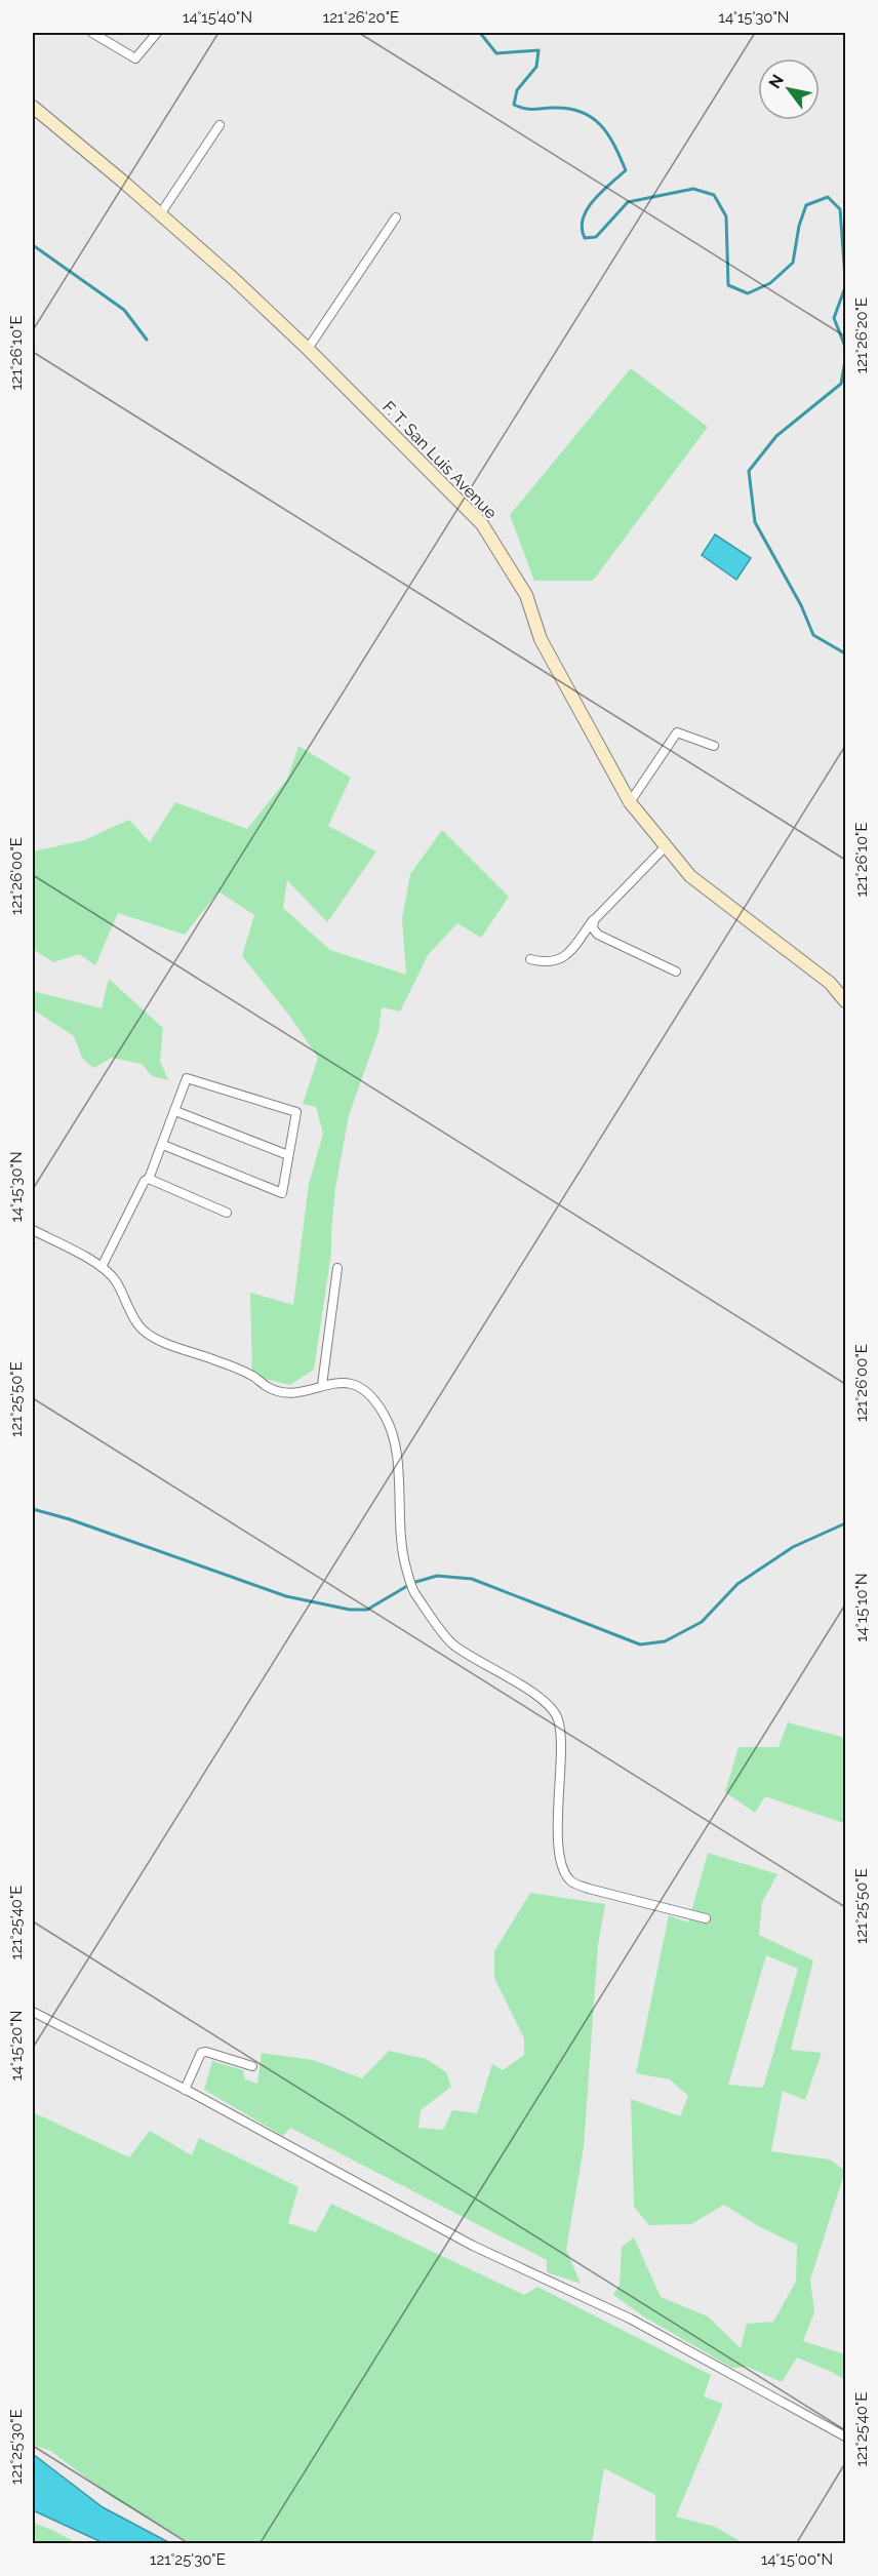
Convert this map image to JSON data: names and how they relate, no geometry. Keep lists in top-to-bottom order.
{
  "streets": {
    "main road": ["F. T. San Luis Avenue"]
  },
  "north": "top left",
  "coordinates": [
    "14°15'40\"N",
    "121°26'20\"E",
    "14°15'30\"N",
    "121°26'10\"E",
    "121°26'00\"E",
    "121°25'50\"E",
    "14°15'10\"N",
    "121°25'40\"E",
    "14°15'20\"N",
    "121°25'30\"E",
    "14°15'00\"N"
  ]
}
